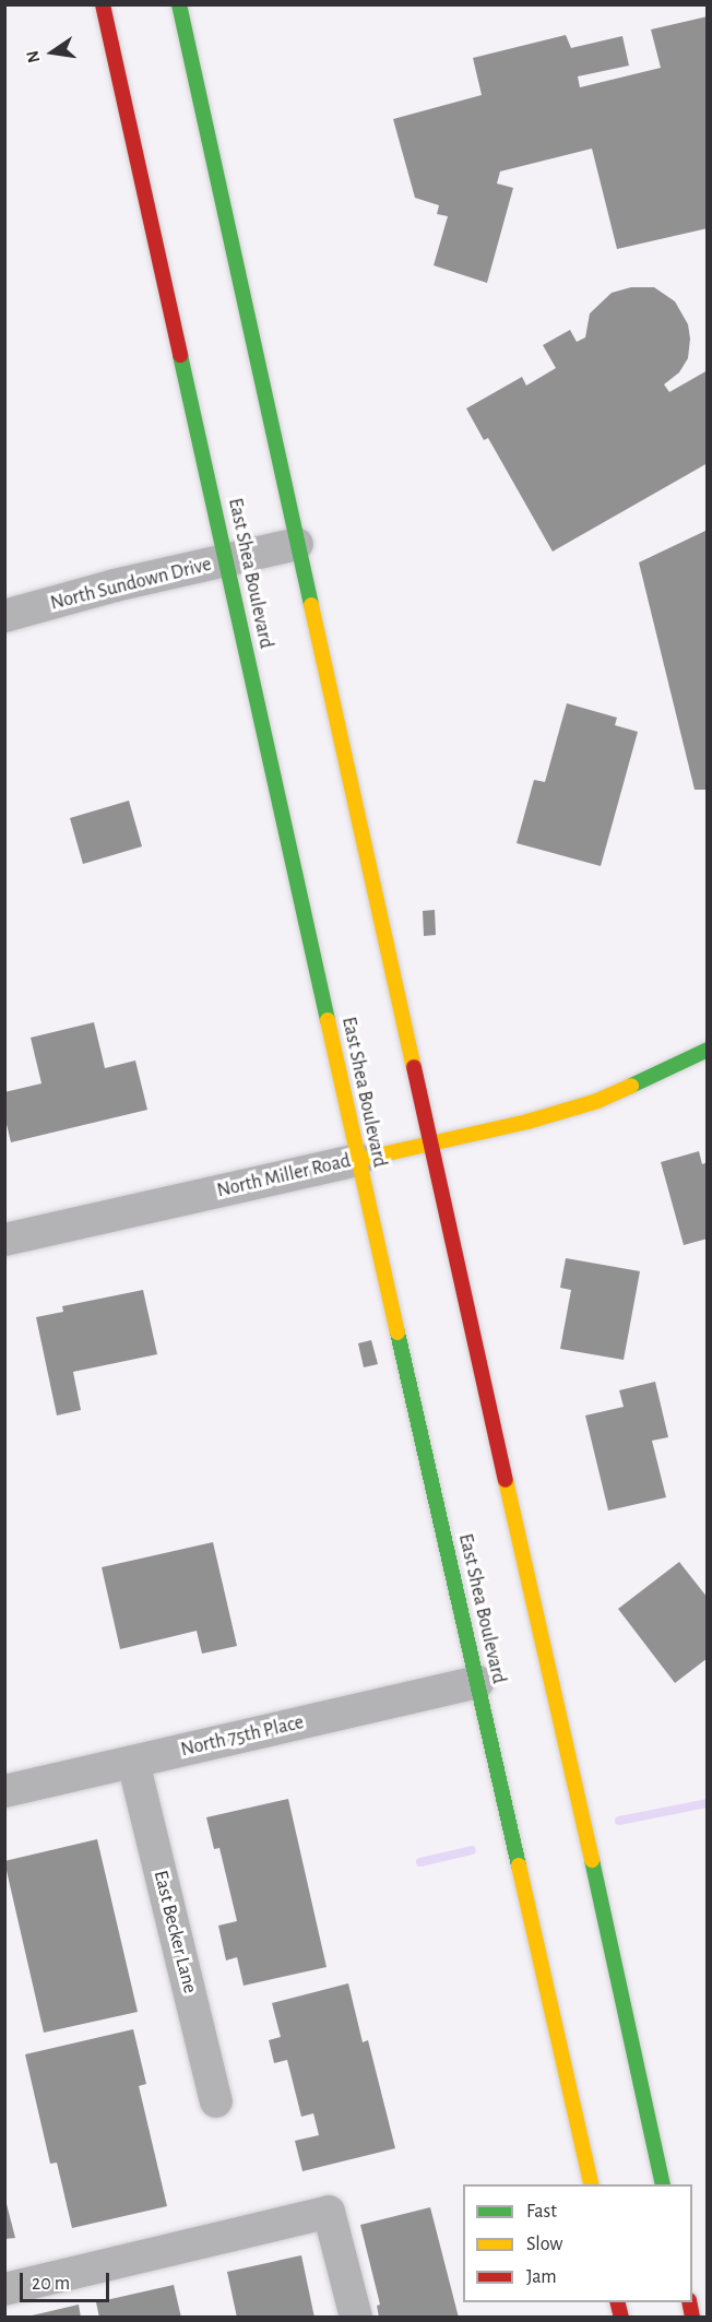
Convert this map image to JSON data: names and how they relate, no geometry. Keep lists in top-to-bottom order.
{
  "streets": {
    "main road": ["East Shea Boulevard", "North Miller Road"],
    "street": ["North Sundown Drive", "North 75th Place", "East Becker Lane"]
  },
  "crossings": [
    ["East Shea Boulevard", "North Sundown Drive"],
    ["East Shea Boulevard", "North Miller Road"],
    ["East Shea Boulevard", "North 75th Place"],
    ["North 75th Place", "East Becker Lane"]
  ],
  "legend": ["Fast", "Slow", "Jam"],
  "scale_bar": "20 m",
  "north": "left"
}
